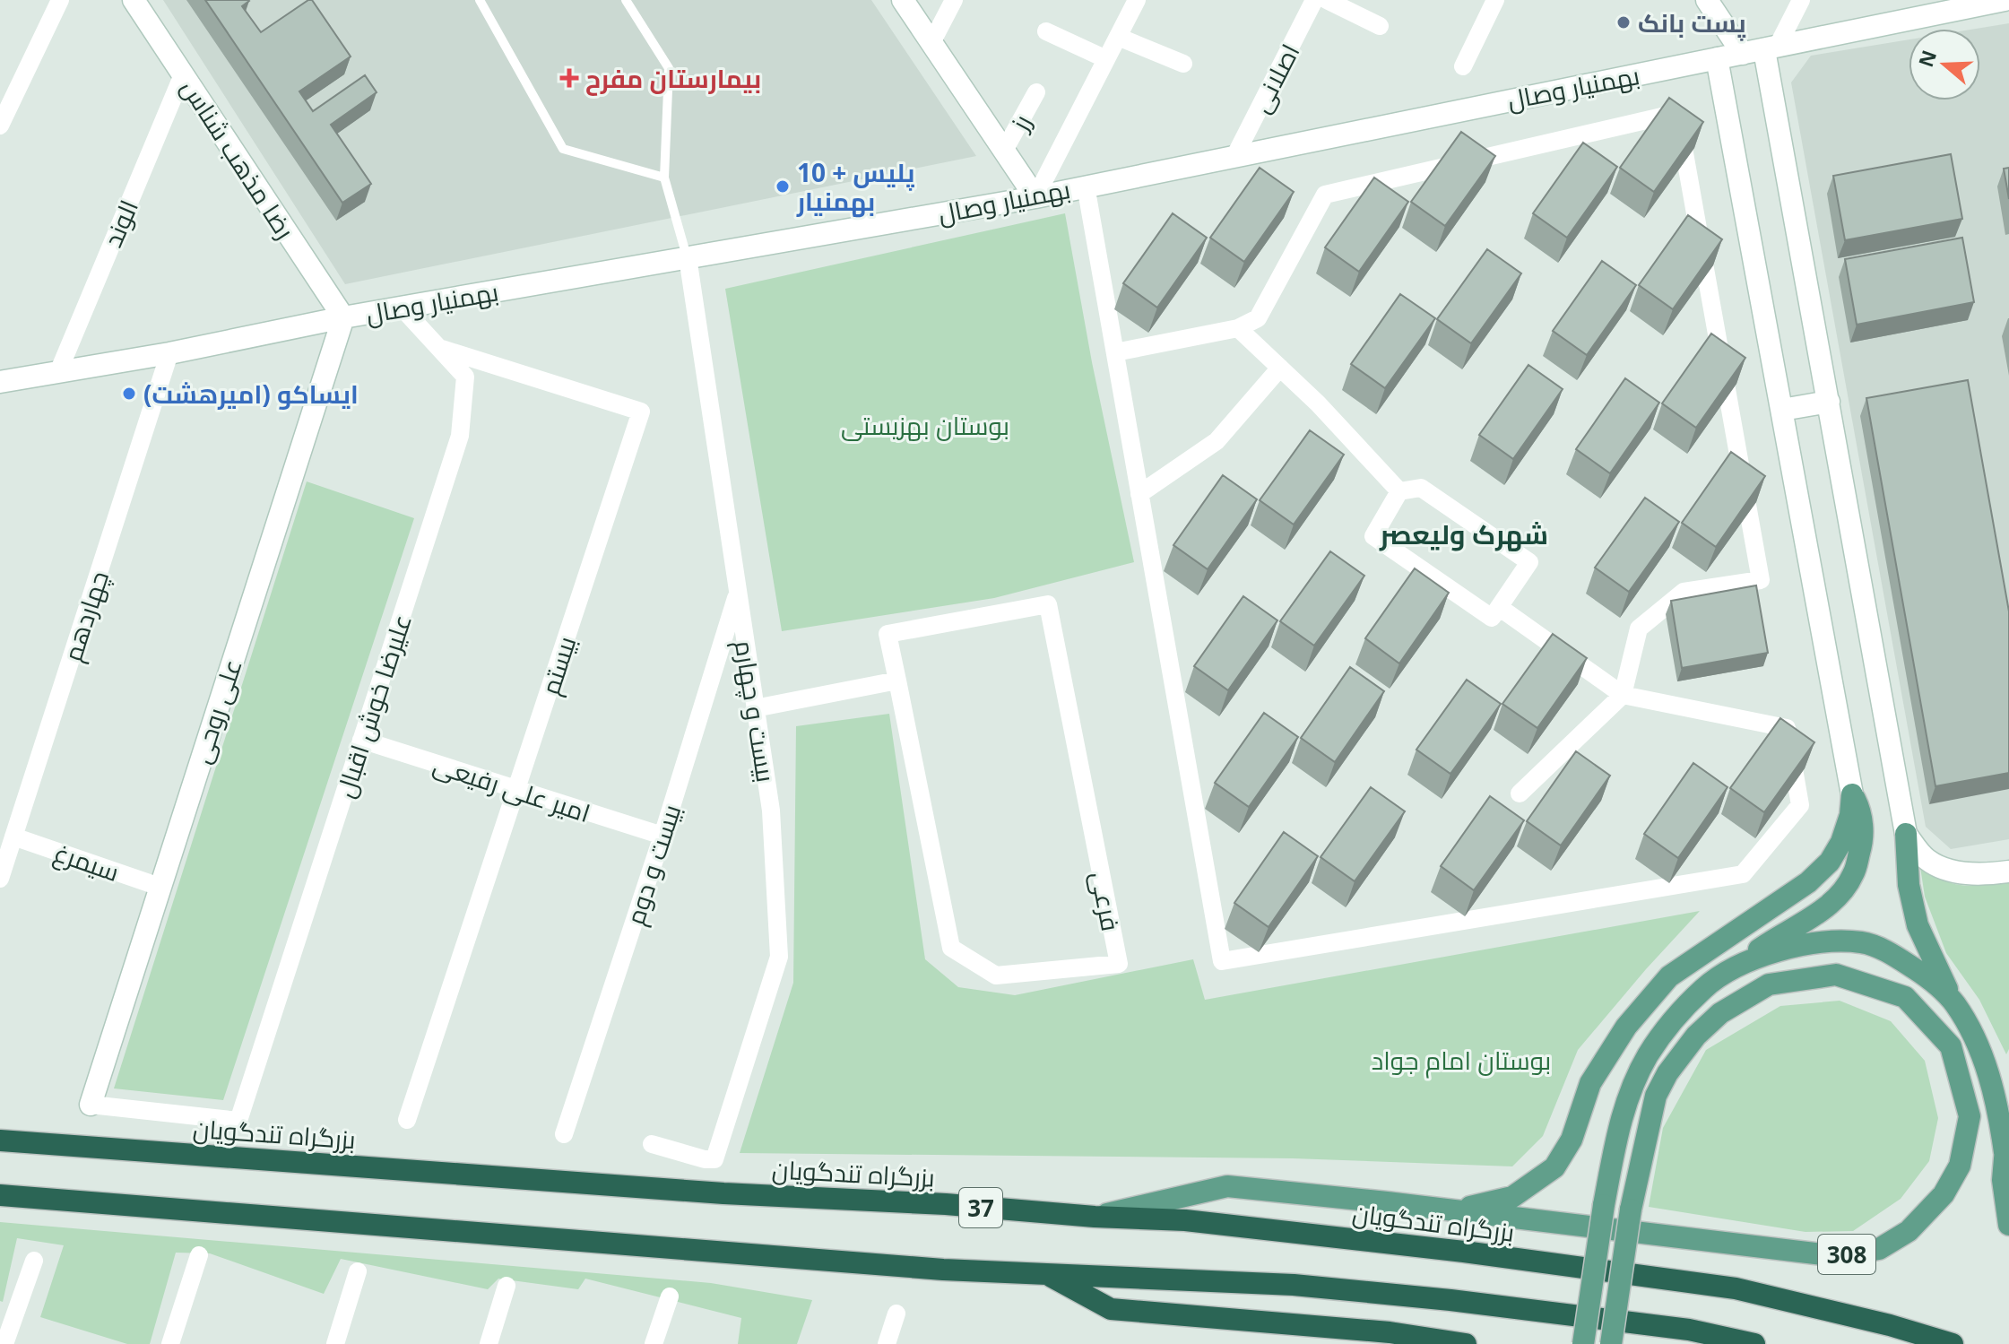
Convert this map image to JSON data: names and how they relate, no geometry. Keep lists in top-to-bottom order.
{
  "streets": {
    "highway": ["بزرگراه تندگویان", "37"],
    "main road": ["308"],
    "street": [
      "اصلانی",
      "بهمنیار وصال",
      "رز",
      "رضا مذهب شناس",
      "الوند",
      "چهاردهم",
      "بیستم",
      "علیرضا خوش اقبال",
      "علی روحی",
      "بیست و چهارم",
      "امیر علی رفیعی",
      "سیمرغ",
      "بیست و دوم",
      "فرعی"
    ]
  },
  "crossings": [
    ["اصلانی", "بهمنیار وصال"],
    ["بهمنیار وصال", "رضا مذهب شناس"],
    ["بهمنیار وصال", "الوند"],
    ["بهمنیار وصال", "چهاردهم"],
    ["بهمنیار وصال", "علیرضا خوش اقبال"],
    ["بهمنیار وصال", "علی روحی"],
    ["بهمنیار وصال", "بیست و چهارم"],
    ["رضا مذهب شناس", "الوند"],
    ["رضا مذهب شناس", "علی روحی"],
    ["چهاردهم", "سیمرغ"],
    ["بیستم", "علیرضا خوش اقبال"],
    ["بیستم", "امیر علی رفیعی"],
    ["علیرضا خوش اقبال", "علی روحی"],
    ["علیرضا خوش اقبال", "امیر علی رفیعی"],
    ["علی روحی", "سیمرغ"],
    ["بیست و چهارم", "بیست و دوم"],
    ["امیر علی رفیعی", "بیست و دوم"],
    ["بزرگراه تندگویان", "308"]
  ],
  "districts": ["شهرک ولیعصر"],
  "parks": ["بوستان بهزیستی", "بوستان امام جواد"],
  "places": {
    "other": ["پست بانک", "پلیس + 10 بهمنیار", "ایساکو (امیرهشت)"],
    "health": ["بیمارستان مفرح"]
  },
  "north": "left"
}
